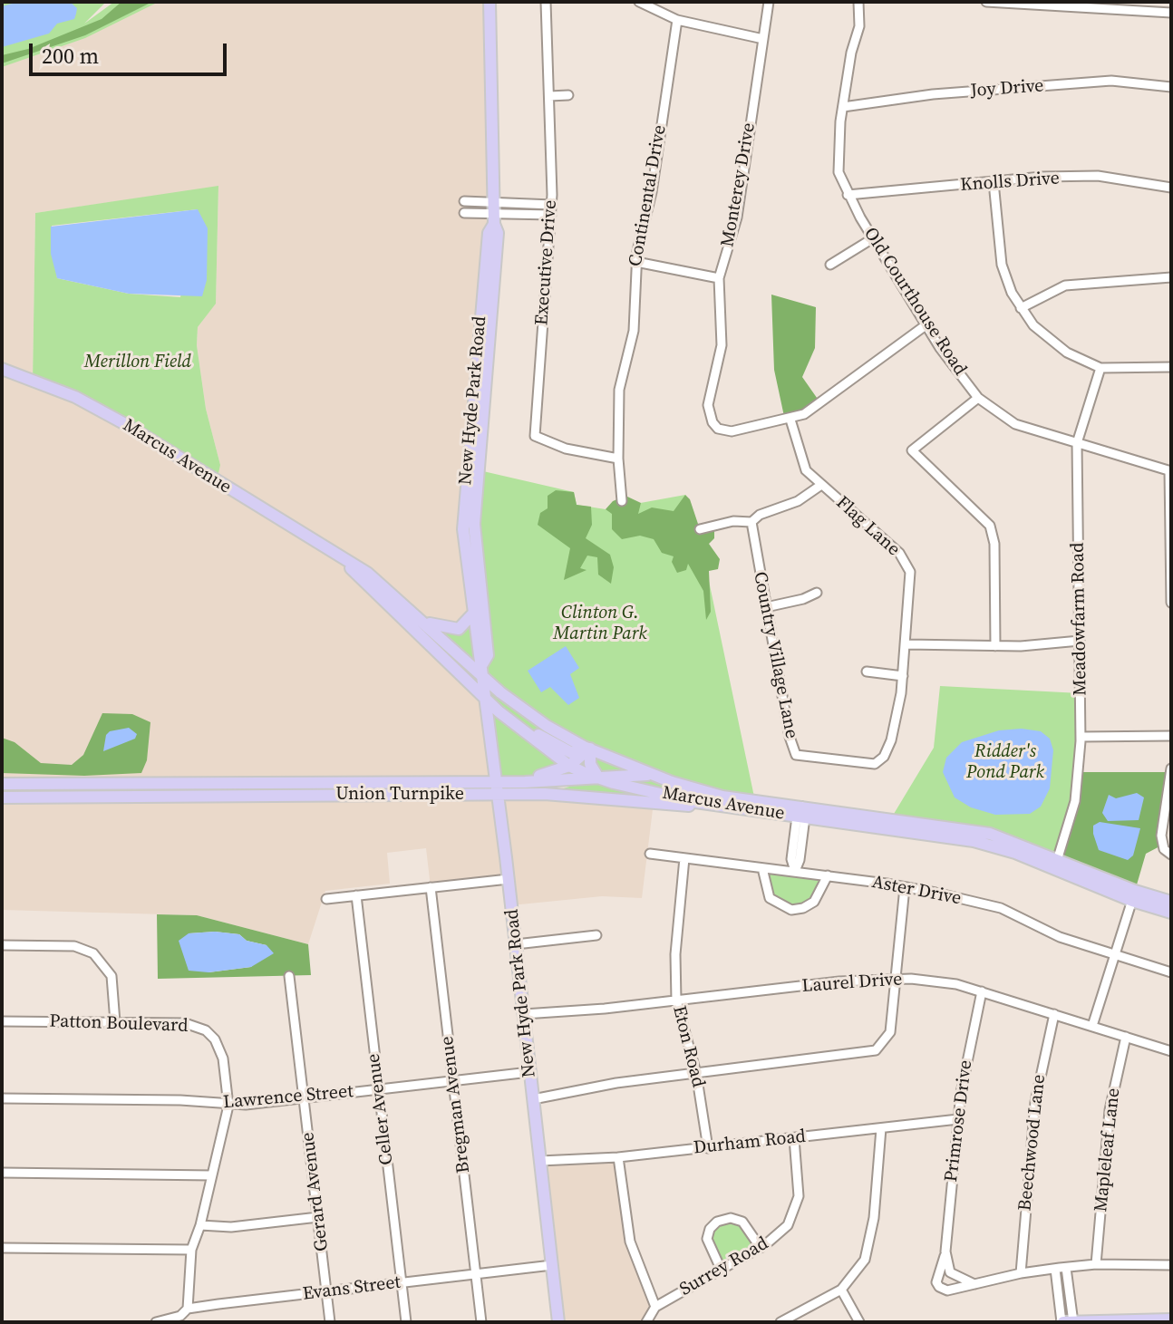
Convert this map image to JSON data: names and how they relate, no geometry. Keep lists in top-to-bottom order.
{
  "streets": {
    "main road": ["New Hyde Park Road", "Marcus Avenue", "Union Turnpike"],
    "street": [
      "Joy Drive",
      "Knolls Drive",
      "Monterey Drive",
      "Continental Drive",
      "Executive Drive",
      "Old Courthouse Road",
      "Flag Lane",
      "Meadowfarm Road",
      "Country Village Lane",
      "Aster Drive",
      "Laurel Drive",
      "Patton Boulevard",
      "Eton Road",
      "Lawrence Street",
      "Bregman Avenue",
      "Celler Avenue",
      "Primrose Drive",
      "Durham Road",
      "Beechwood Lane",
      "Mapleleaf Lane",
      "Gerard Avenue",
      "Surrey Road",
      "Evans Street"
    ]
  },
  "crossings": [
    ["Joy Drive", "Old Courthouse Road"],
    ["Knolls Drive", "Old Courthouse Road"],
    ["Continental Drive", "Executive Drive"],
    ["Old Courthouse Road", "Meadowfarm Road"],
    ["New Hyde Park Road", "Marcus Avenue"],
    ["New Hyde Park Road", "Union Turnpike"],
    ["New Hyde Park Road", "Laurel Drive"],
    ["New Hyde Park Road", "Lawrence Street"],
    ["New Hyde Park Road", "Durham Road"],
    ["New Hyde Park Road", "Evans Street"],
    ["Marcus Avenue", "Meadowfarm Road"],
    ["Marcus Avenue", "Union Turnpike"],
    ["Flag Lane", "Country Village Lane"],
    ["Aster Drive", "Eton Road"],
    ["Laurel Drive", "Eton Road"],
    ["Laurel Drive", "Primrose Drive"],
    ["Laurel Drive", "Beechwood Lane"],
    ["Laurel Drive", "Mapleleaf Lane"],
    ["Patton Boulevard", "Lawrence Street"],
    ["Patton Boulevard", "Evans Street"],
    ["Eton Road", "Durham Road"],
    ["Lawrence Street", "Bregman Avenue"],
    ["Lawrence Street", "Celler Avenue"],
    ["Lawrence Street", "Gerard Avenue"],
    ["Bregman Avenue", "Evans Street"],
    ["Celler Avenue", "Evans Street"],
    ["Primrose Drive", "Durham Road"],
    ["Primrose Drive", "Beechwood Lane"],
    ["Primrose Drive", "Mapleleaf Lane"],
    ["Durham Road", "Surrey Road"],
    ["Gerard Avenue", "Evans Street"]
  ],
  "parks": ["Merillon Field", "Clinton G. Martin Park", "Ridder's Pond Park"],
  "scale_bar": "200 m"
}
